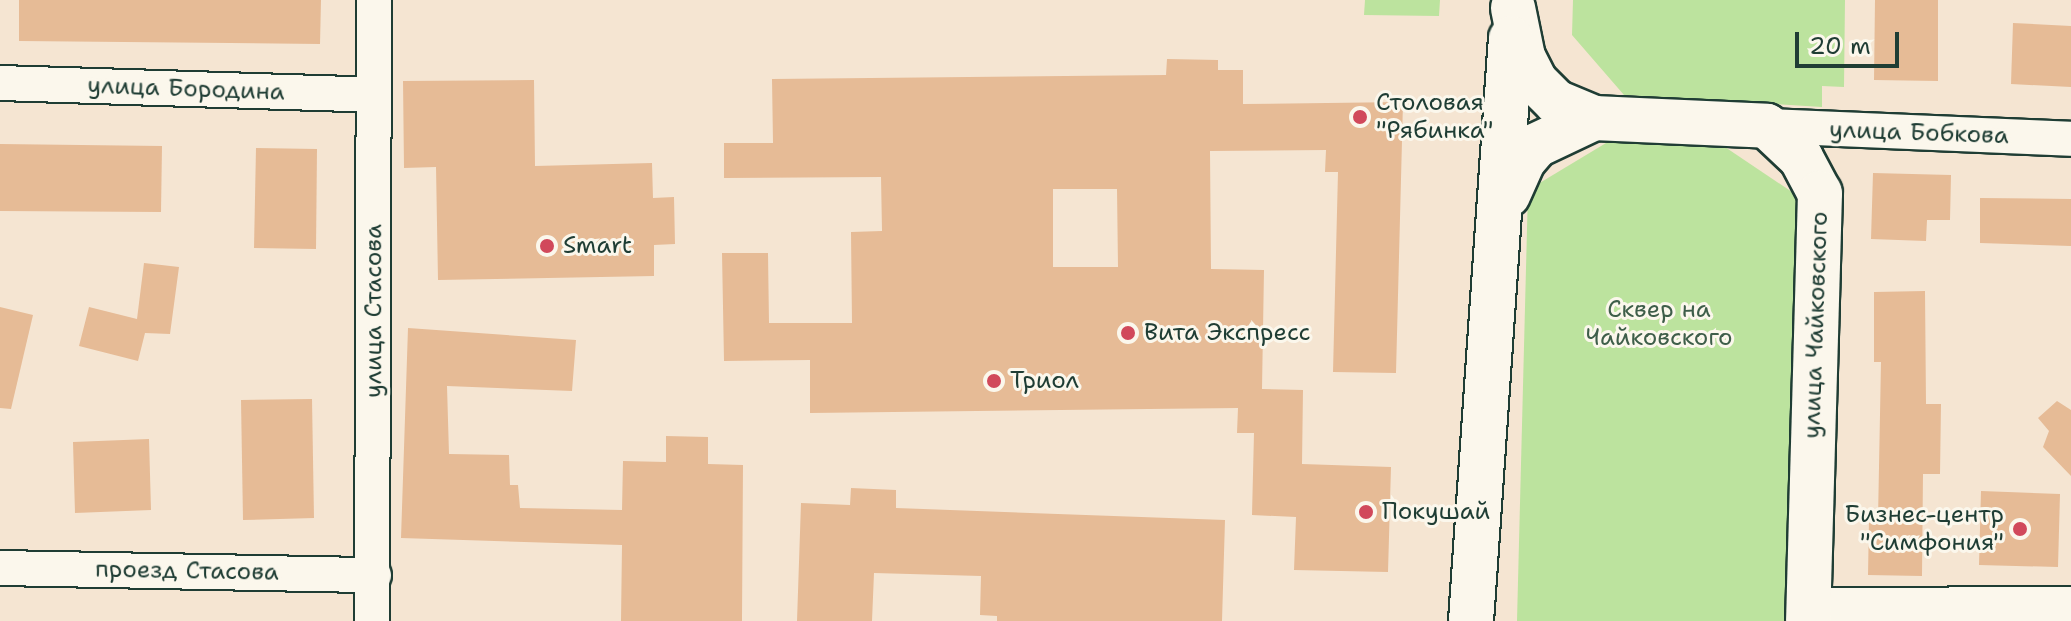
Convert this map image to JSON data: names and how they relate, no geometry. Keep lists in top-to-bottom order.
{
  "streets": {
    "main road": ["улица Чайковского"],
    "street": [
      "улица Бородина",
      "улица Бобкова",
      "улица Стасова",
      "проезд Стасова"
    ]
  },
  "crossings": [
    ["улица Бородина", "улица Стасова"],
    ["улица Бобкова", "улица Чайковского"],
    ["улица Стасова", "проезд Стасова"]
  ],
  "parks": ["Сквер на Чайковского"],
  "places": [
    "Столовая \"Рябинка\"",
    "Smart",
    "Вита Экспресс",
    "Триол",
    "Покушай",
    "Бизнес-центр \"Симфония\""
  ],
  "scale_bar": "20 m"
}
